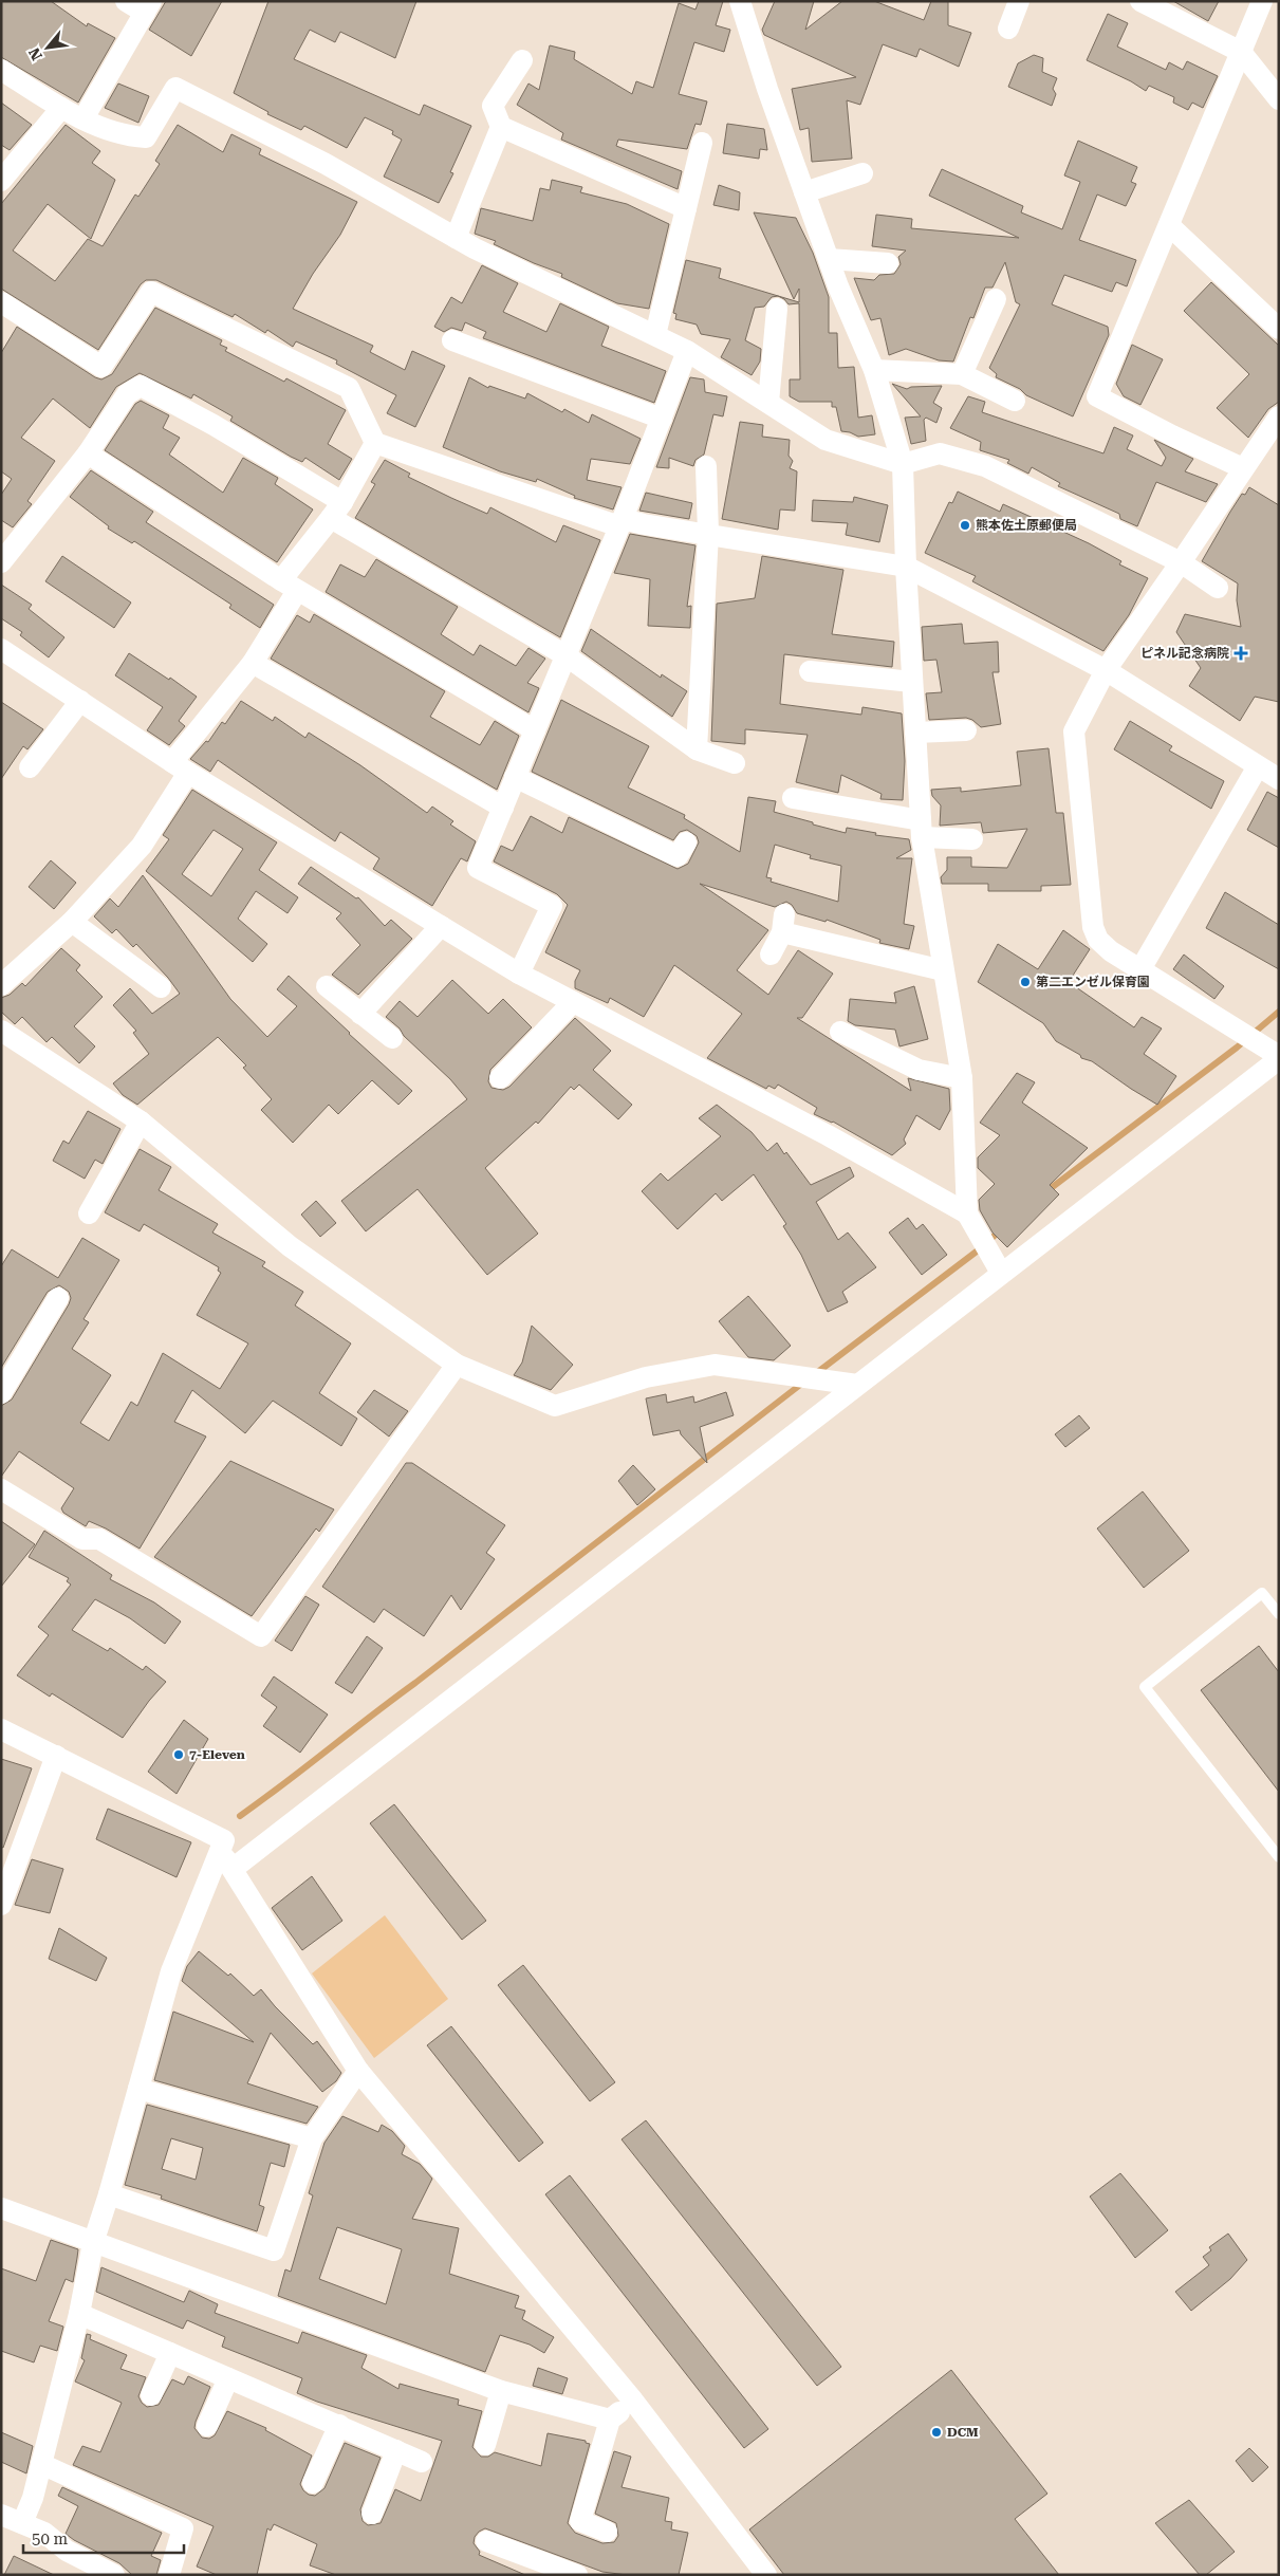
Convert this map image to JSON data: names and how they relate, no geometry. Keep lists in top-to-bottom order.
{
  "places": {
    "other": [
      "熊本佐土原郵便局",
      "第二エンゼル保育園",
      "7-Eleven",
      "DCM"
    ],
    "health": ["ピネル記念病院"]
  },
  "scale_bar": "50 m",
  "north": "bottom left"
}
